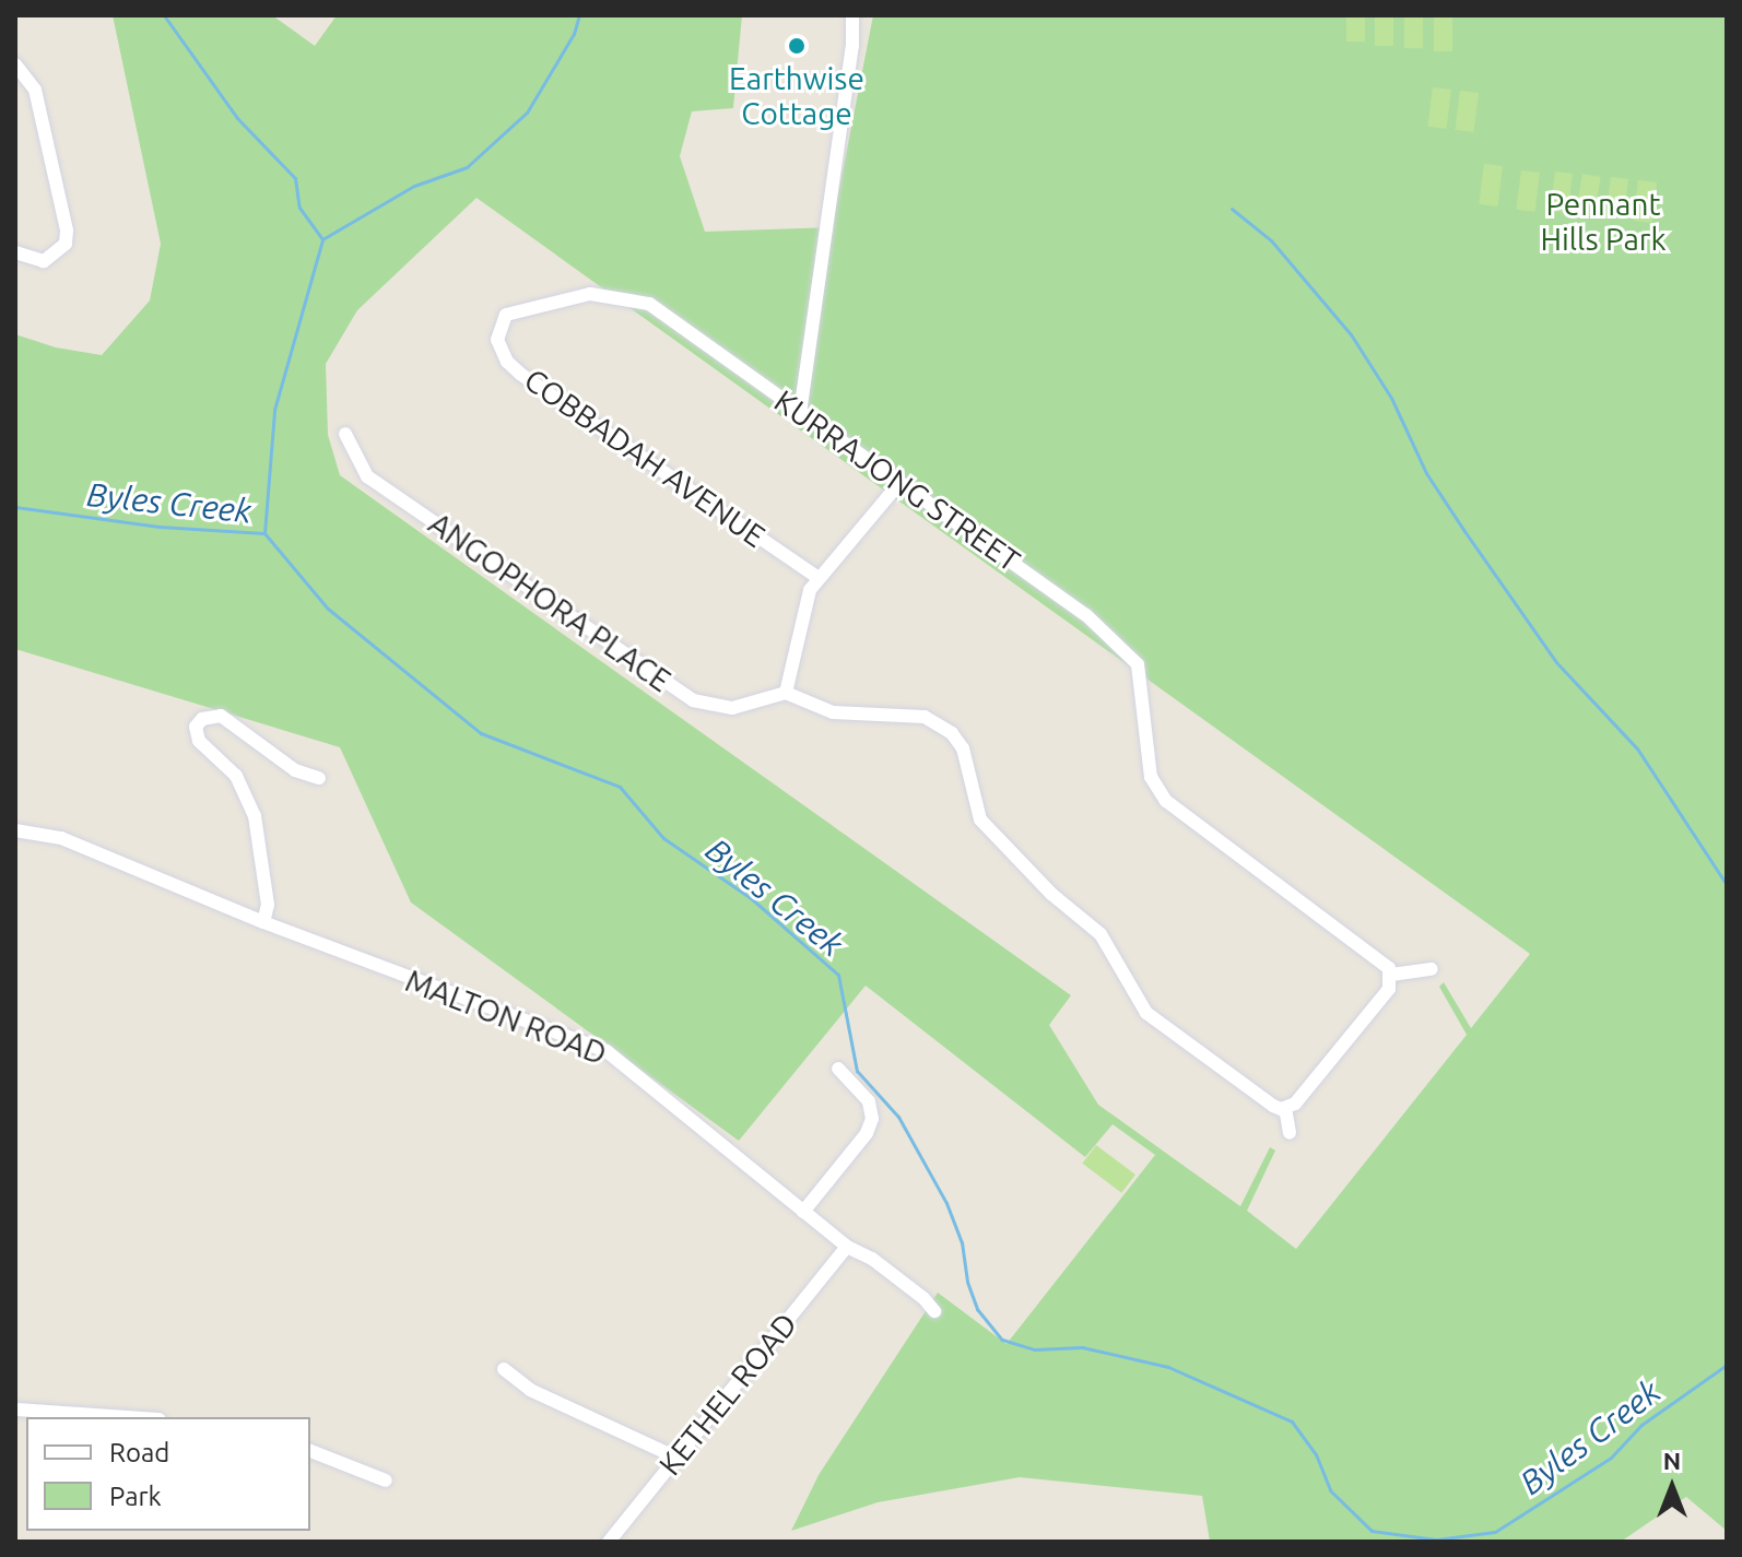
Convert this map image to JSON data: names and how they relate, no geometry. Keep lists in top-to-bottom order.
{
  "streets": {
    "street": [
      "COBBADAH AVENUE",
      "KURRAJONG STREET",
      "ANGOPHORA PLACE",
      "MALTON ROAD",
      "KETHEL ROAD"
    ]
  },
  "crossings": [
    ["COBBADAH AVENUE", "KURRAJONG STREET"],
    ["MALTON ROAD", "KETHEL ROAD"]
  ],
  "water": ["Byles Creek"],
  "parks": ["Pennant Hills Park"],
  "places": ["Earthwise Cottage"],
  "legend": ["Road", "Park"],
  "north": "top"
}
